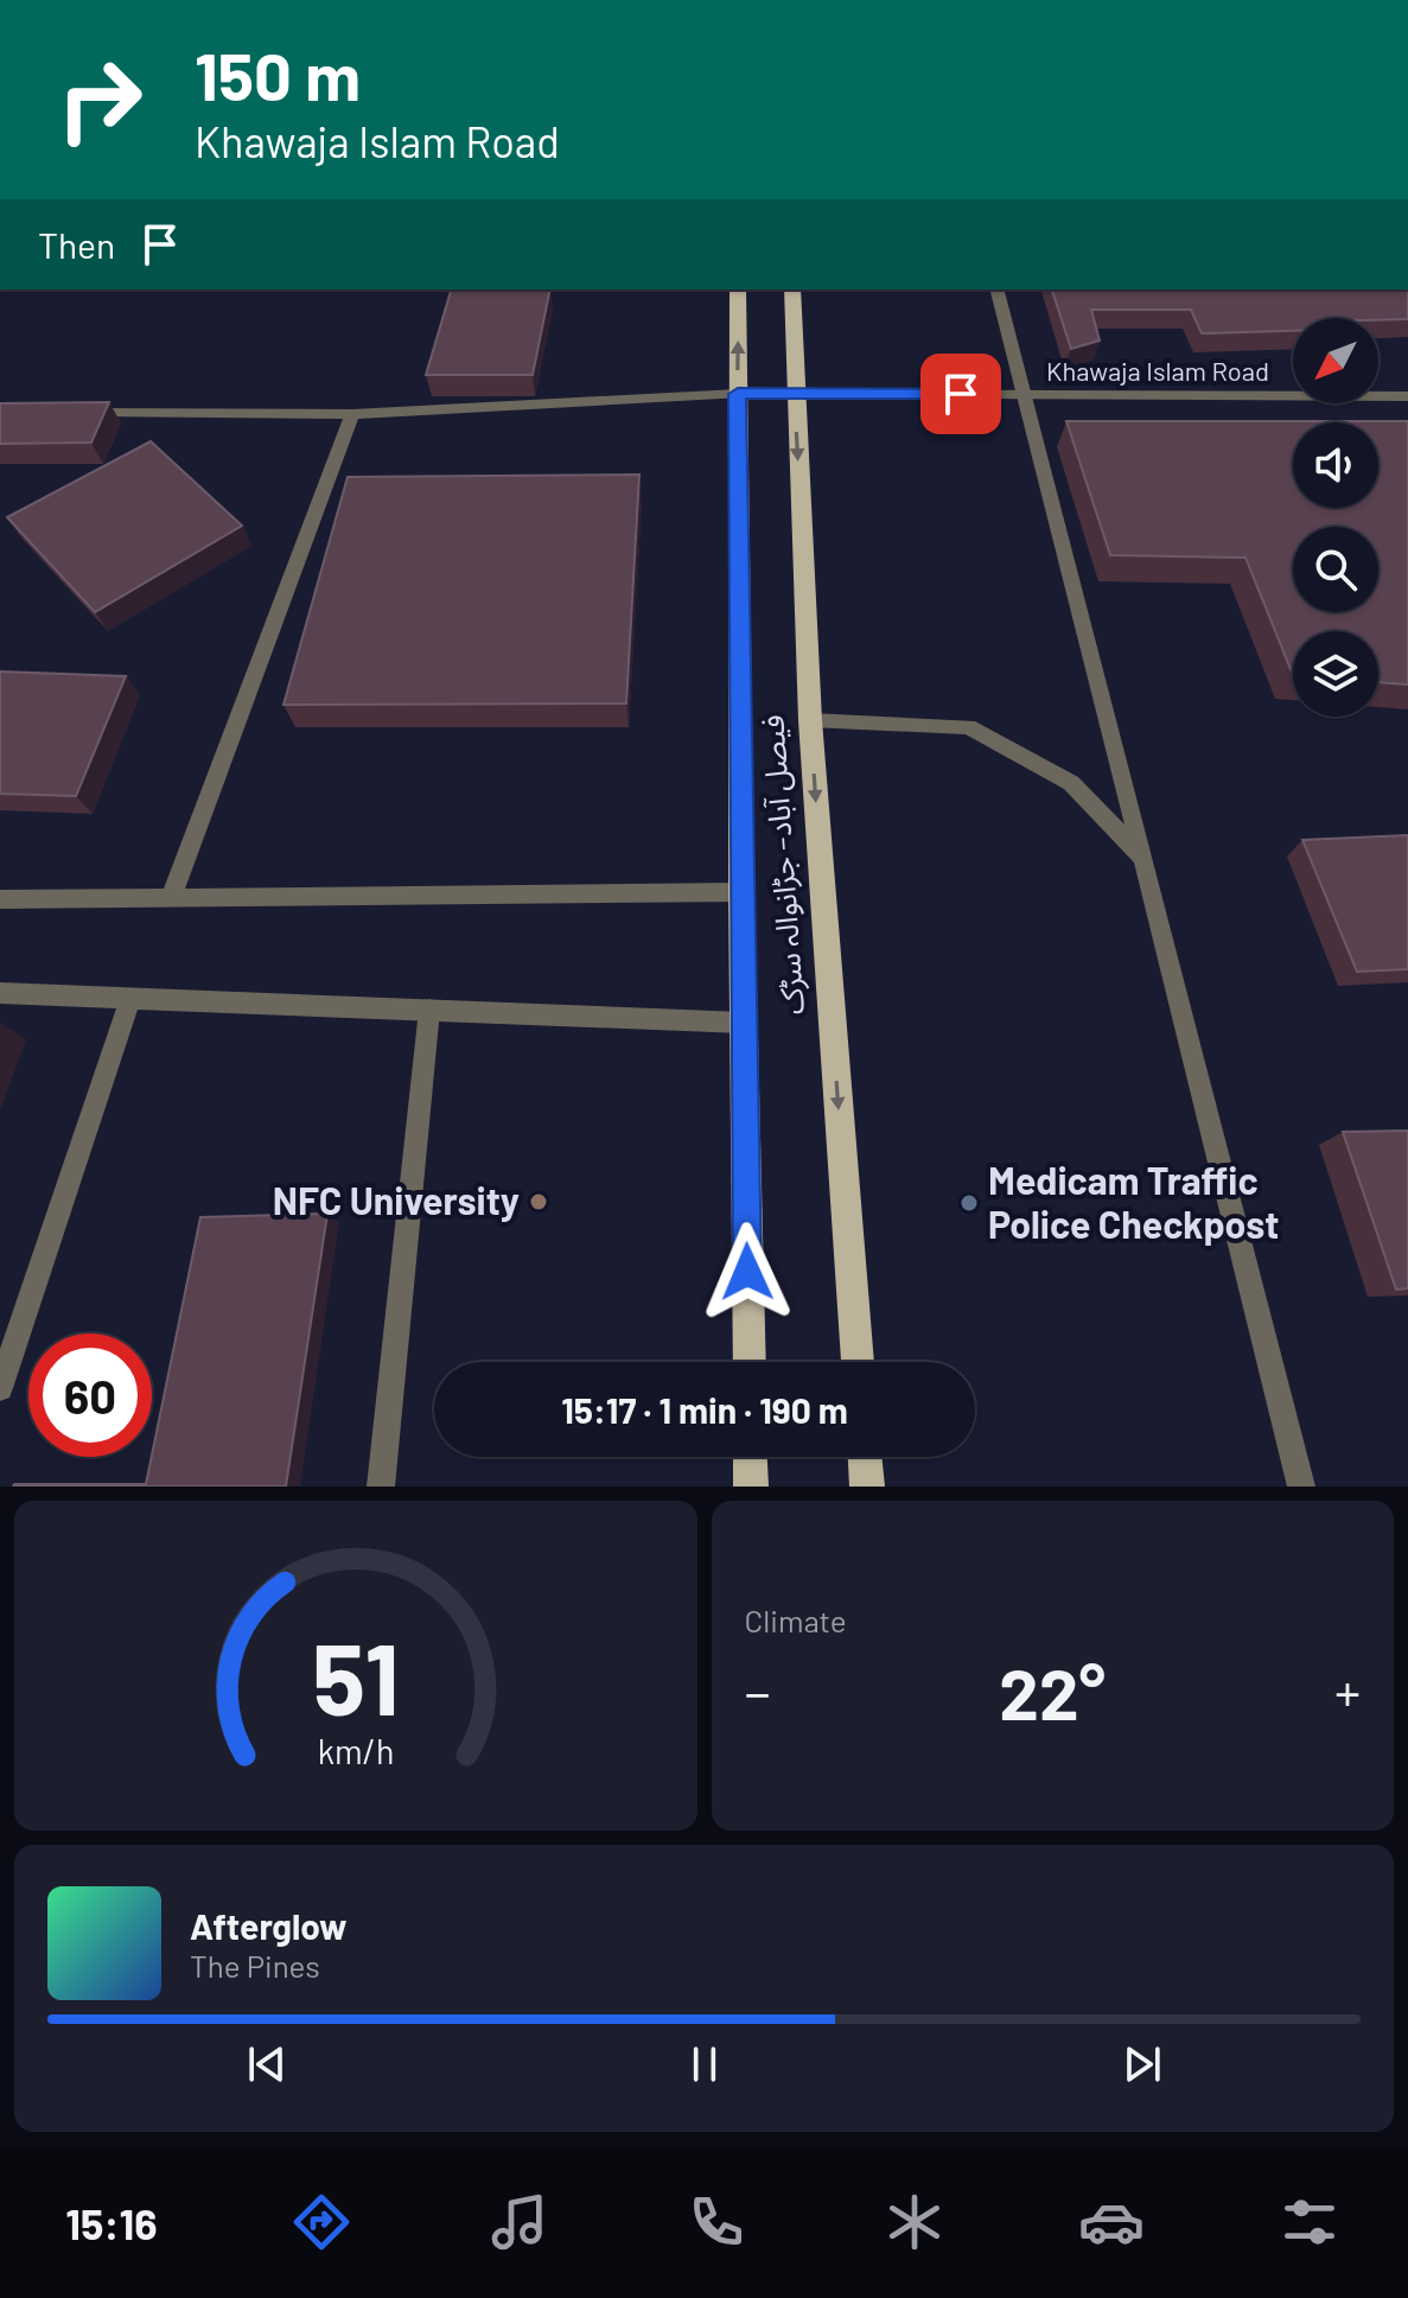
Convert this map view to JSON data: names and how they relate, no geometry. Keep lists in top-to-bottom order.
{
  "streets": {
    "main road": ["فیصل آباد– جڑانوالہ سڑک"],
    "street": ["Khawaja Islam Road"]
  },
  "crossings": [
    ["Khawaja Islam Road", "فیصل آباد– جڑانوالہ سڑک"]
  ],
  "places": ["NFC University", "Medicam Traffic Police Checkpost"],
  "north": "bottom left",
  "page": {
    "turn": ["150 m", "Khawaja Islam Road"],
    "then": "Then",
    "limit": "60",
    "trip": "15:17 · 1 min · 190 m",
    "tile": "Climate",
    "heat": ["−", "22°", "+"],
    "song": ["Afterglow", "The Pines"],
    "tabs": "15:16",
    "gauge": ["51", "km/h"]
  }
}
